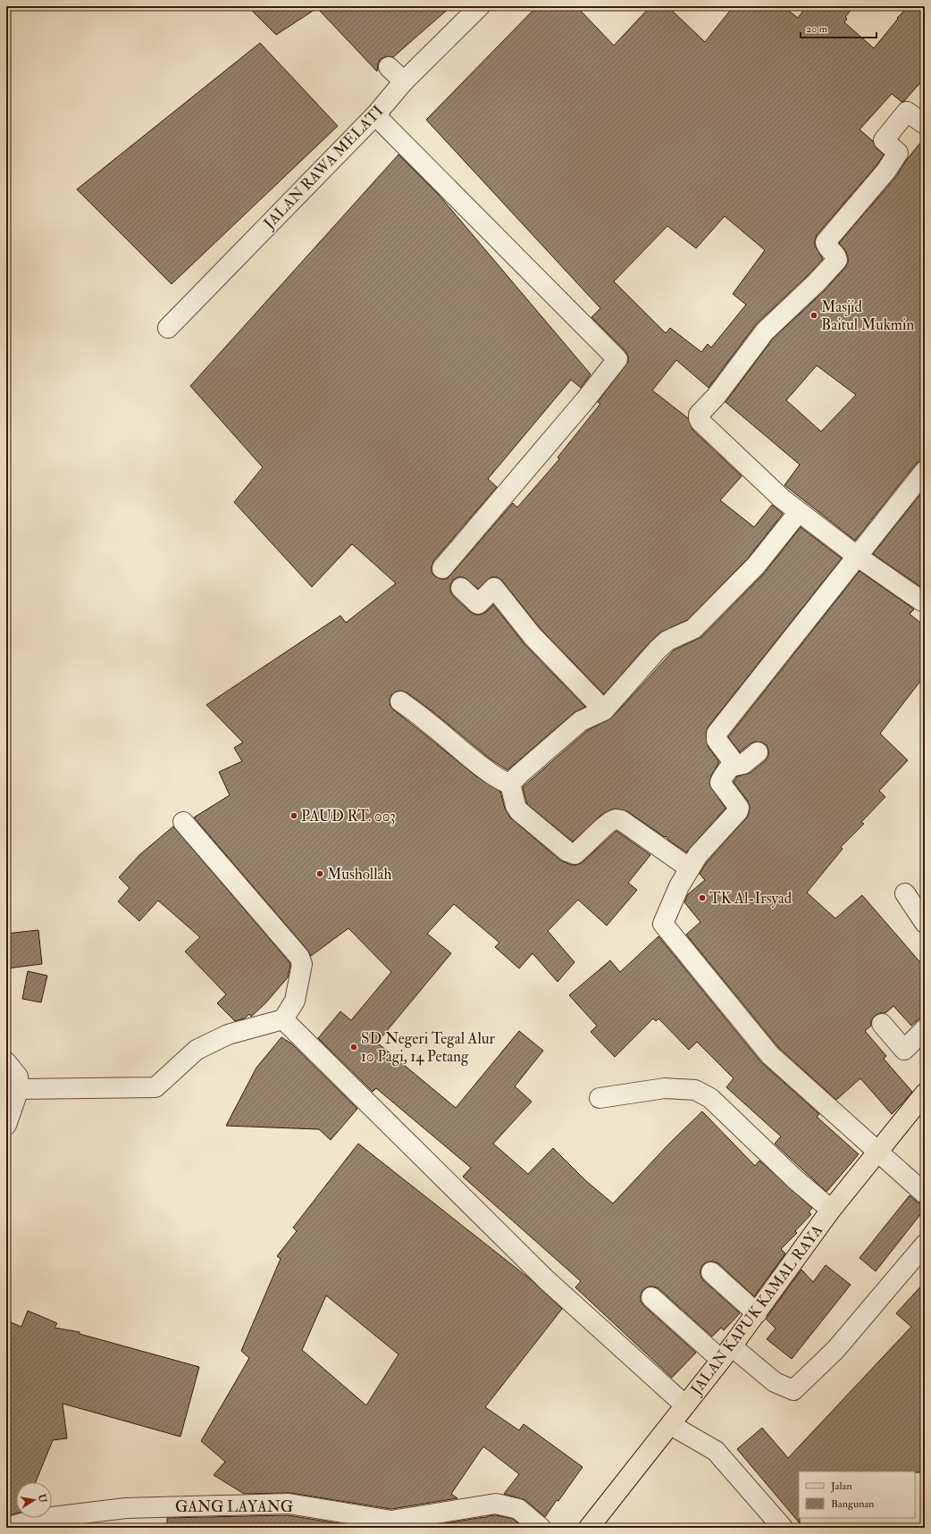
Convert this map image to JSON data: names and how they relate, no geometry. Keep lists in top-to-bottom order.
{
  "streets": {
    "main road": ["JALAN KAPUK KAMAL RAYA"],
    "street": ["JALAN RAWA MELATI", "GANG LAYANG"]
  },
  "places": [
    "Masjid Baitul Mukmin",
    "PAUD RT. 003",
    "Mushollah",
    "TK Al-Irsyad",
    "SD Negeri Tegal Alur 10 Pagi, 14 Petang"
  ],
  "legend": ["Jalan", "Bangunan"],
  "scale_bar": "20 m",
  "north": "right"
}
